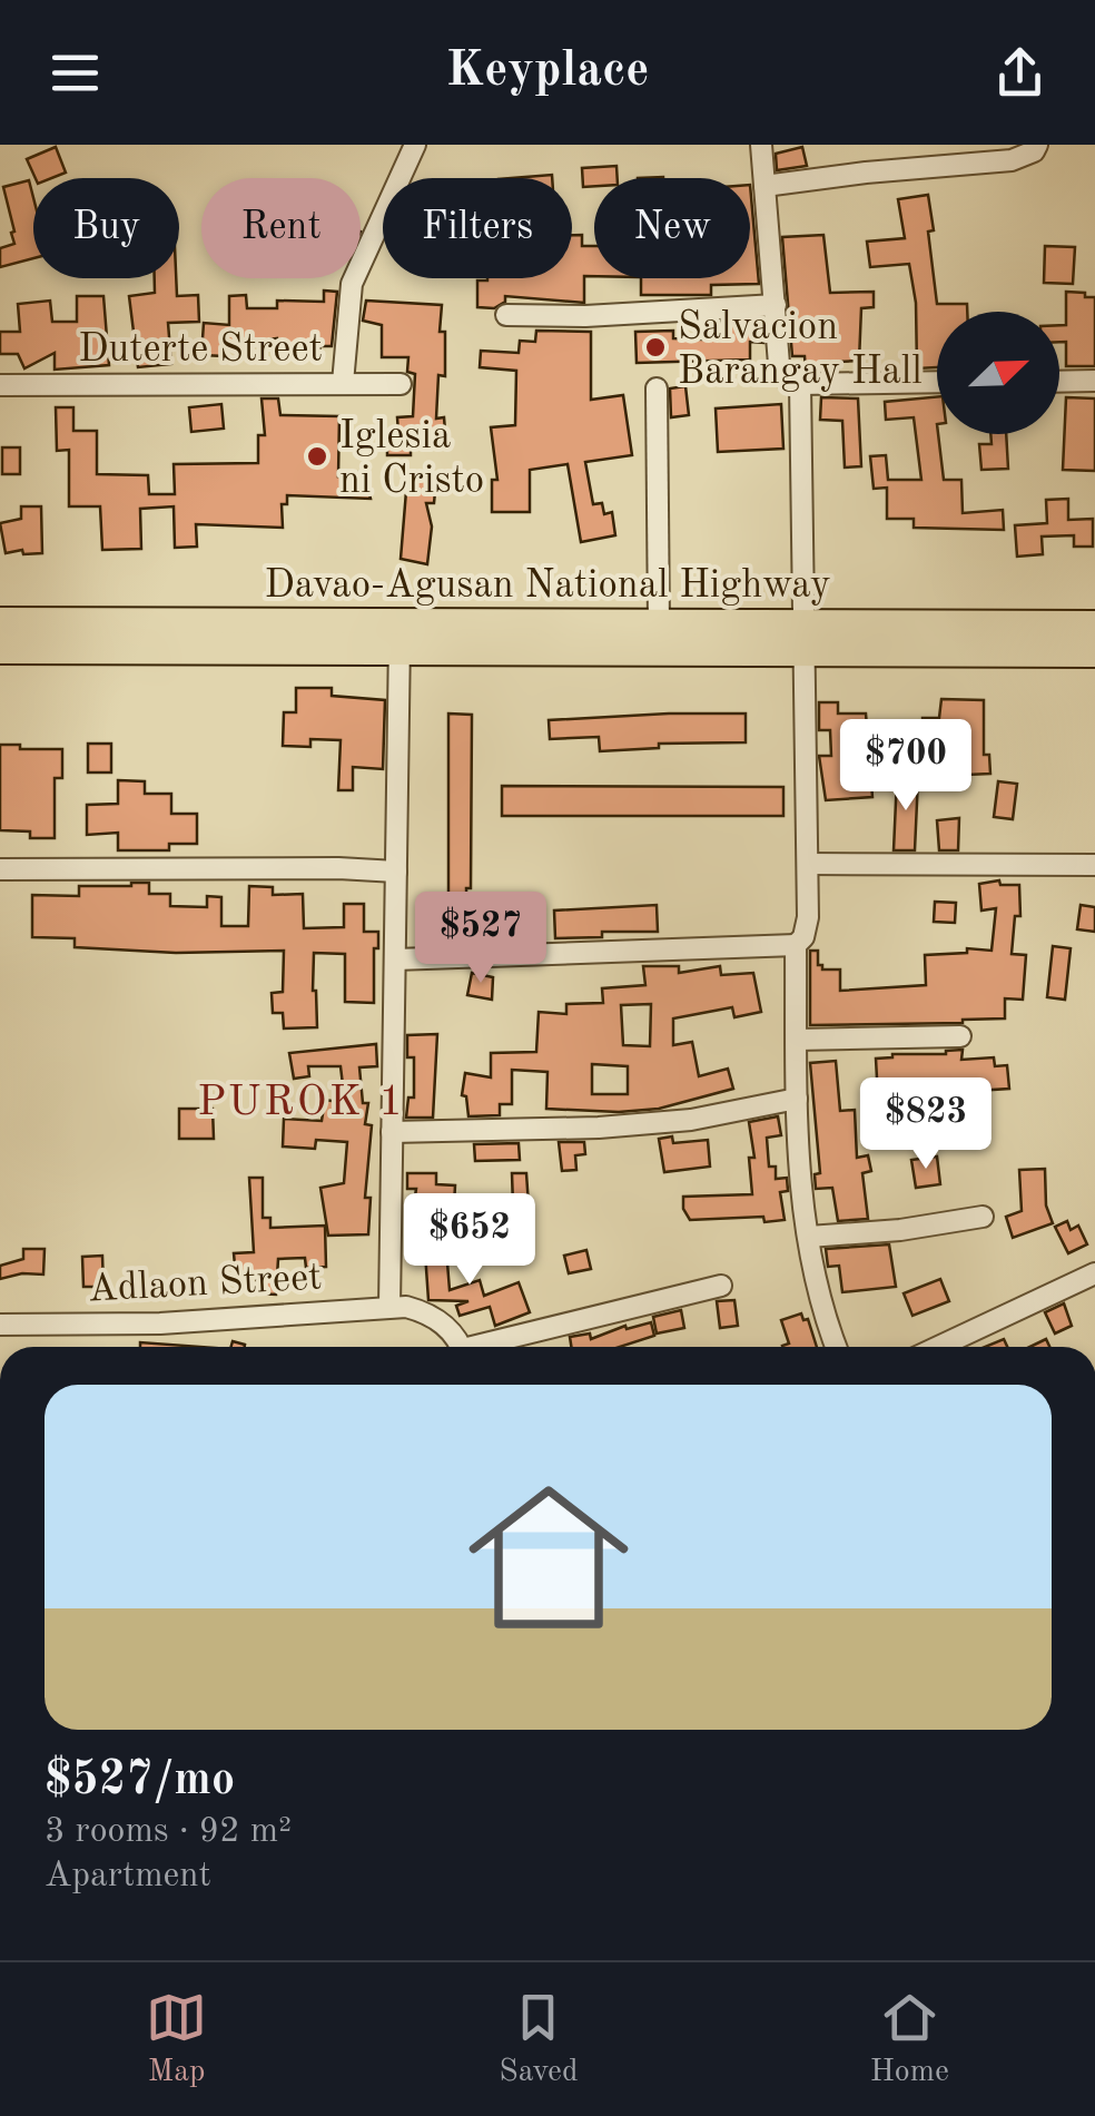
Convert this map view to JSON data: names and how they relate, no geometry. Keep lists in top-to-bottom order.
{
  "streets": {
    "highway": ["Davao-Agusan National Highway"],
    "street": ["Duterte Street", "Adlaon Street"]
  },
  "districts": ["PUROK 1"],
  "places": ["Salvacion Barangay Hall", "Iglesia ni Cristo"],
  "north": "top right",
  "page": {
    "header": "Keyplace",
    "chip": [
      "Buy",
      "Rent",
      "Filters",
      "New"
    ],
    "price": [
      "$700",
      "$527",
      "$823",
      "$652"
    ],
    "list": [
      {
        "name": "$527/mo",
        "note": "3 rooms · 92 m² · Apartment"
      }
    ],
    "tabs": ["Map", "Saved", "Home"]
  }
}
